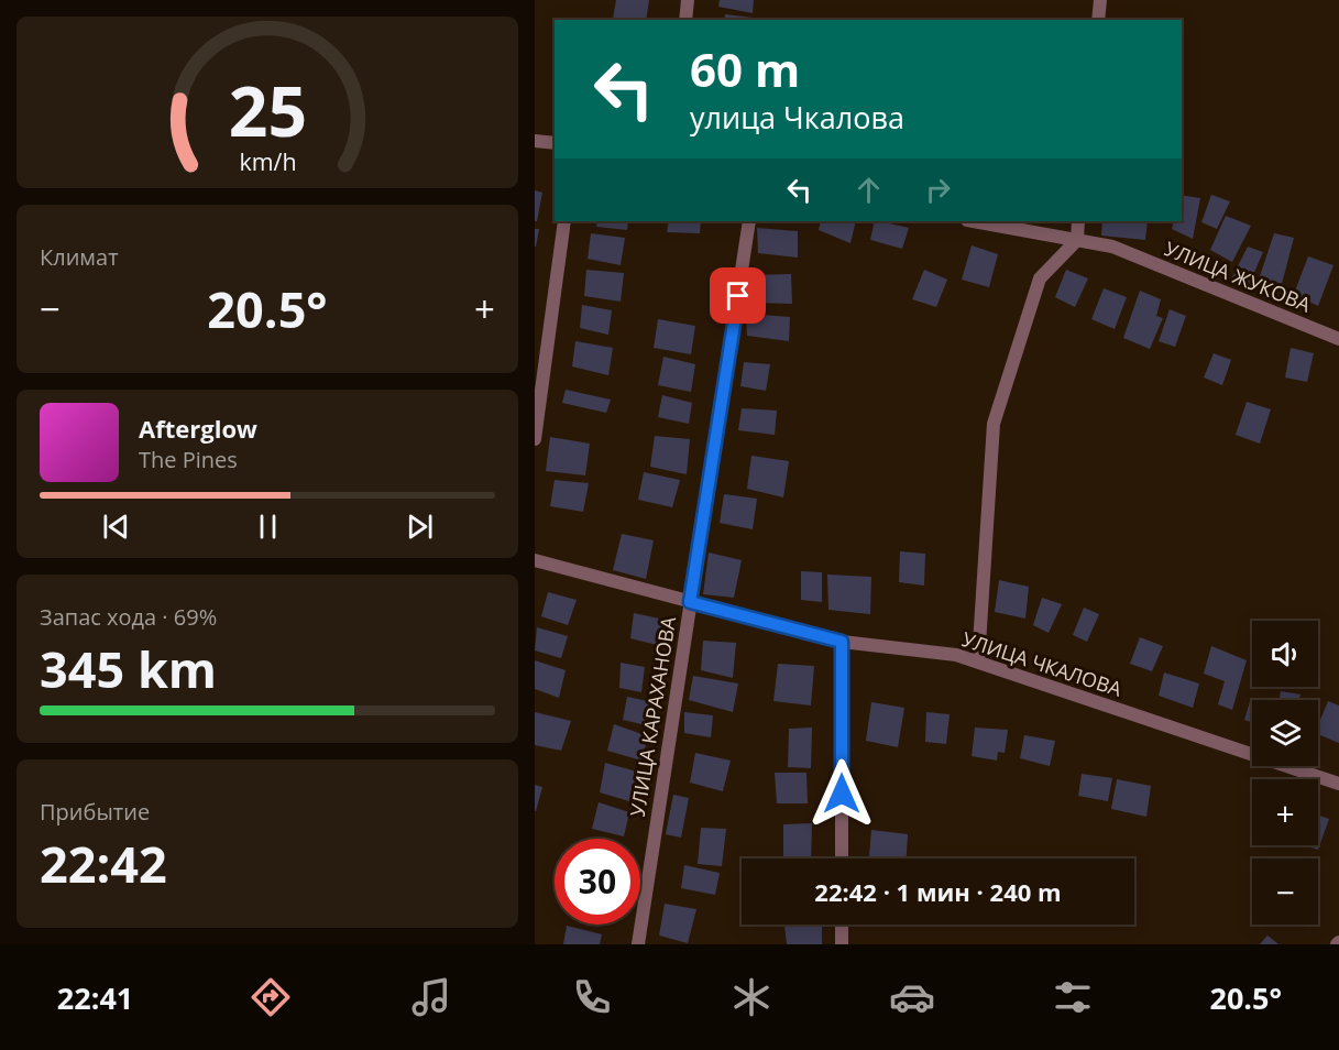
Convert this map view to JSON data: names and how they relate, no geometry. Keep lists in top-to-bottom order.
{
  "streets": {
    "street": ["УЛИЦА ЖУКОВА", "УЛИЦА ЧКАЛОВА", "УЛИЦА КАРАХАНОВА"]
  },
  "crossings": [
    ["УЛИЦА ЧКАЛОВА", "УЛИЦА КАРАХАНОВА"]
  ],
  "page": {
    "turn": ["60 m", "улица Чкалова"],
    "tile": [
      "Климат",
      ["Запас хода · 69%", "345 km"],
      ["Прибытие", "22:42"]
    ],
    "heat": ["−", "20.5°", "+"],
    "song": ["Afterglow", "The Pines"],
    "map_buttons": ["+", "−"],
    "limit": "30",
    "trip": "22:42 · 1 мин · 240 m",
    "tabs": ["22:41", "20.5°"],
    "gauge": ["25", "km/h"]
  }
}
